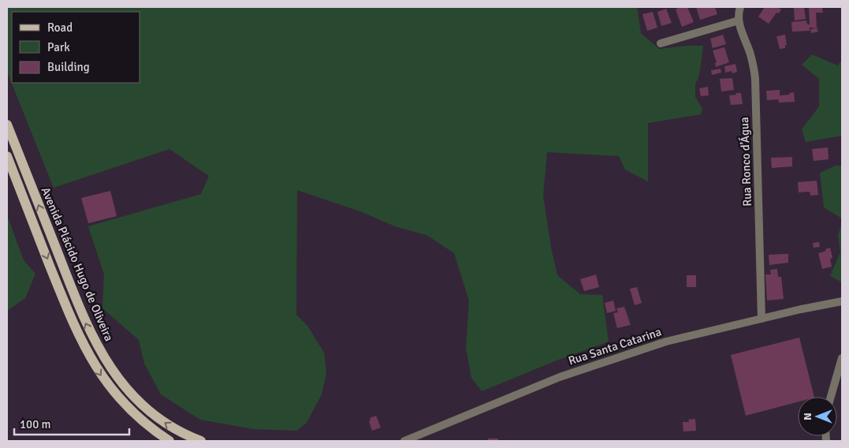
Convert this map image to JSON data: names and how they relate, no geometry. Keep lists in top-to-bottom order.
{
  "streets": {
    "main road": ["Avenida Plácido Hugo de Oliveira"],
    "street": ["Rua Ronco d’Água", "Rua Santa Catarina"]
  },
  "crossings": [
    ["Rua Ronco d’Água", "Rua Santa Catarina"]
  ],
  "legend": ["Road", "Park", "Building"],
  "scale_bar": "100 m",
  "north": "left"
}
